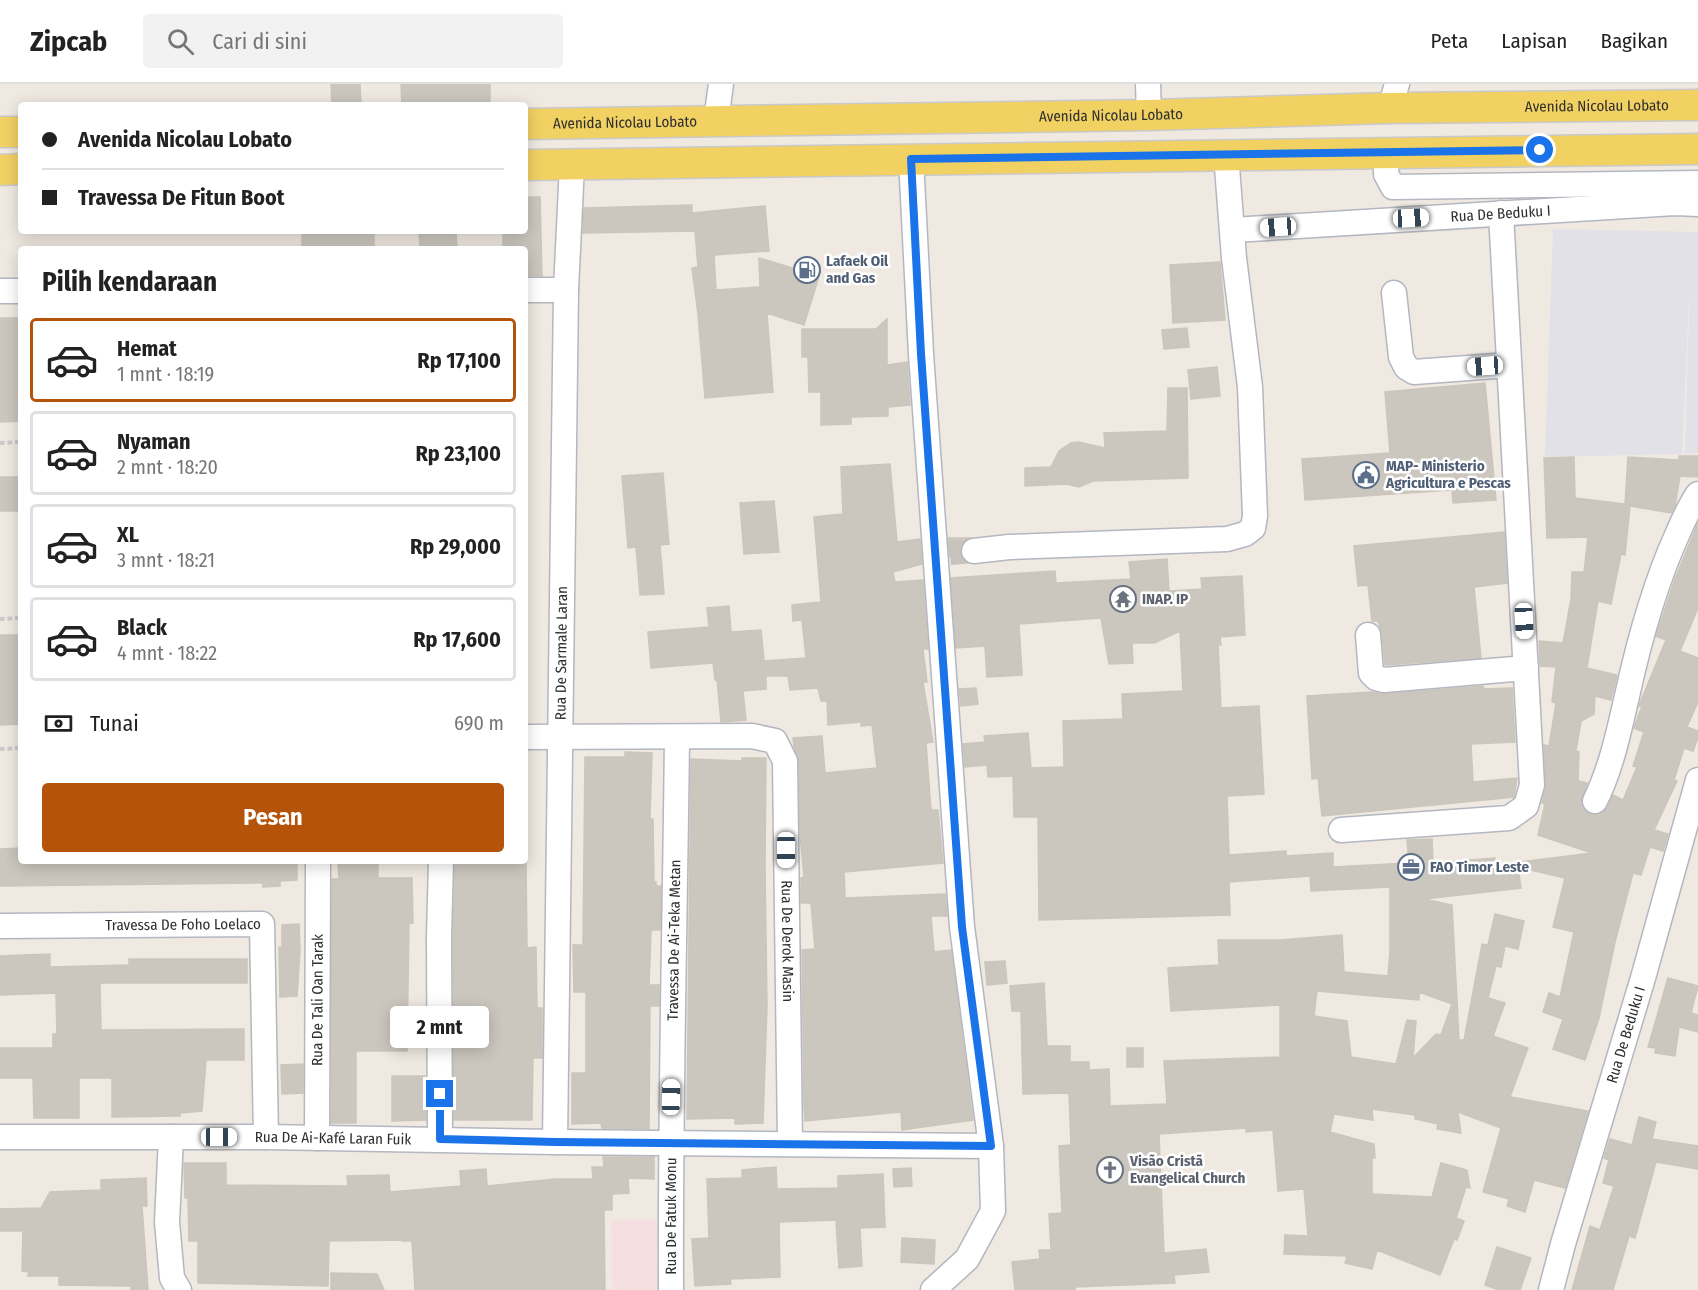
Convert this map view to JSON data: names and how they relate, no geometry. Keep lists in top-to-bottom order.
{
  "streets": {
    "main road": ["Avenida Nicolau Lobato"],
    "street": [
      "Rua De Beduku I",
      "Rua De Sarmale Laran",
      "Travessa De Foho Loelaco",
      "Travessa De Ai-Teka Metan",
      "Rua De Derok Masin",
      "Rua De Tali Oan Tarak",
      "Rua De Ai-Kafé Laran Fuik",
      "Rua De Fatuk Monu"
    ]
  },
  "crossings": [
    ["Rua De Sarmale Laran", "Rua De Derok Masin"],
    ["Rua De Sarmale Laran", "Rua De Ai-Kafé Laran Fuik"],
    ["Travessa De Foho Loelaco", "Rua De Ai-Kafé Laran Fuik"],
    ["Travessa De Ai-Teka Metan", "Rua De Derok Masin"],
    ["Travessa De Ai-Teka Metan", "Rua De Ai-Kafé Laran Fuik"],
    ["Travessa De Ai-Teka Metan", "Rua De Fatuk Monu"],
    ["Rua De Derok Masin", "Rua De Ai-Kafé Laran Fuik"],
    ["Rua De Tali Oan Tarak", "Rua De Ai-Kafé Laran Fuik"],
    ["Rua De Ai-Kafé Laran Fuik", "Rua De Fatuk Monu"]
  ],
  "places": {
    "fuel station": ["Lafaek Oil and Gas"],
    "public building": ["MAP- Ministerio Agricultura e Pescas"],
    "temple": ["INAP. IP"],
    "office": ["FAO Timor Leste"],
    "church": ["Visão Cristã Evangelical Church"]
  },
  "page": {
    "header": "Zipcab",
    "search": "Cari di sini",
    "nav": ["Peta", "Lapisan", "Bagikan"],
    "banner": ["Avenida Nicolau Lobato", "Travessa De Fitun Boot"],
    "heading": "Pilih kendaraan",
    "list": [
      {
        "name": "Hemat",
        "note": "1 mnt · 18:19",
        "value": "Rp 17,100"
      },
      {
        "name": "Nyaman",
        "note": "2 mnt · 18:20",
        "value": "Rp 23,100"
      },
      {
        "name": "XL",
        "note": "3 mnt · 18:21",
        "value": "Rp 29,000"
      },
      {
        "name": "Black",
        "note": "4 mnt · 18:22",
        "value": "Rp 17,600"
      }
    ],
    "pay": ["Tunai", "690 m"],
    "buttons": "Pesan",
    "bubble": "2 mnt"
  }
}
